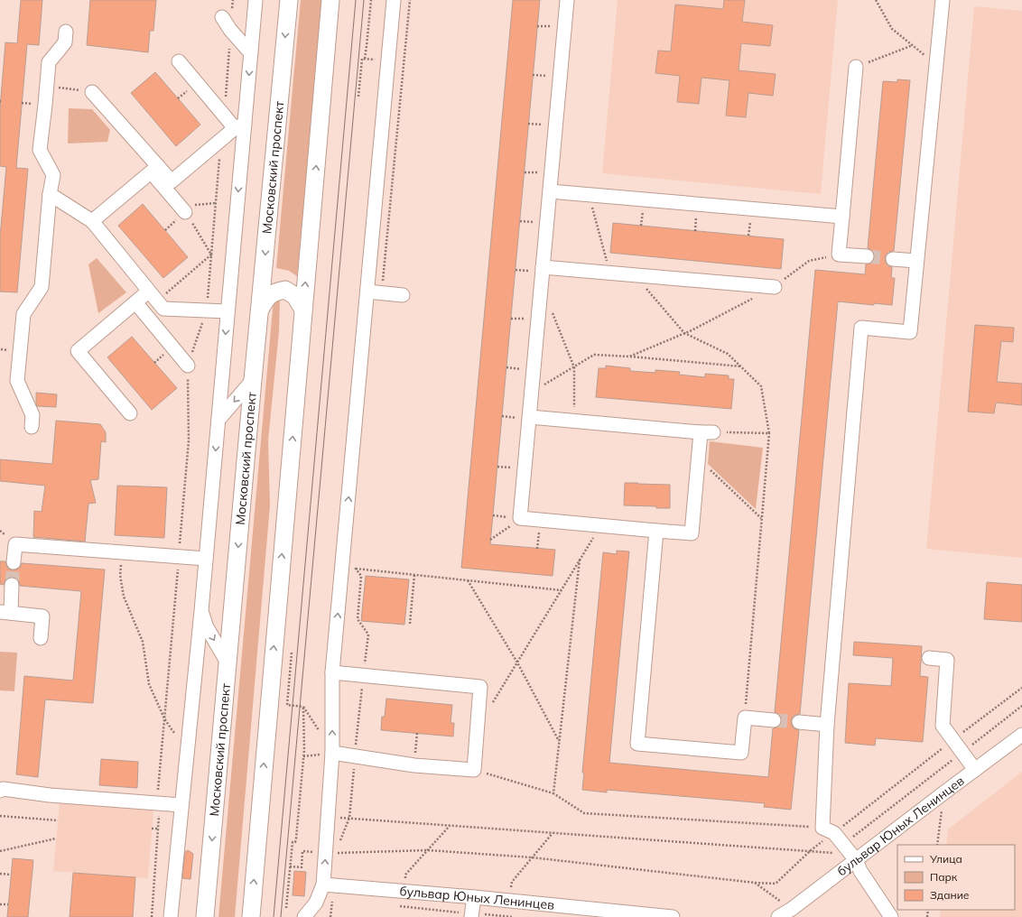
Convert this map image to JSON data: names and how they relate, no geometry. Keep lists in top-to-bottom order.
{
  "streets": {
    "main road": ["Московский проспект"],
    "street": ["бульвар Юных Ленинцев"]
  },
  "legend": ["Улица", "Парк", "Здание"]
}
